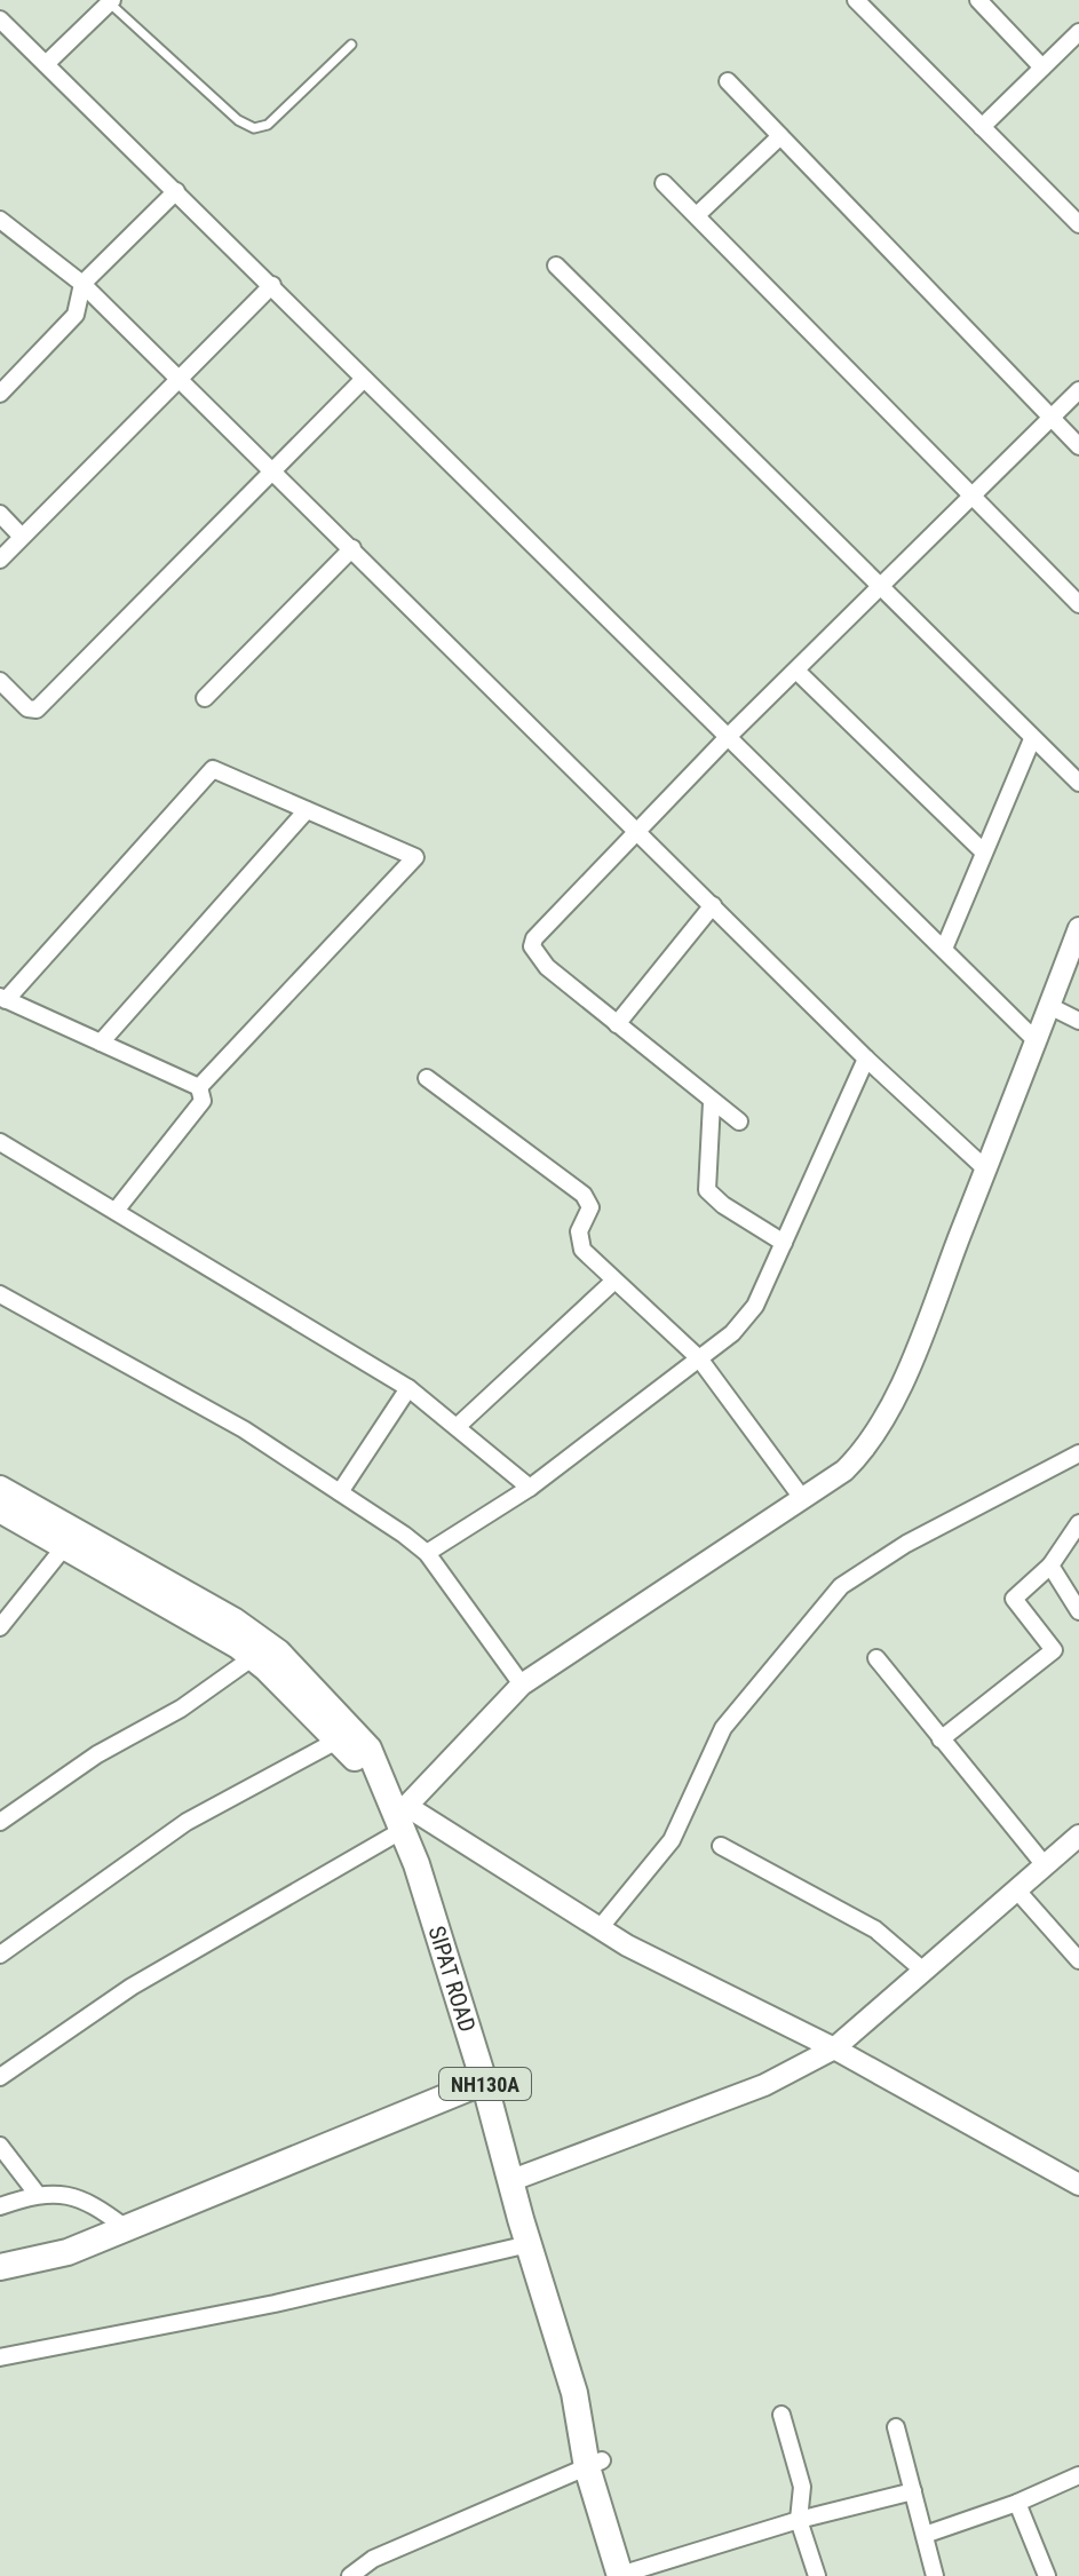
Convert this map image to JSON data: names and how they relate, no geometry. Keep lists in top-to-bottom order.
{
  "streets": {
    "main road": ["SIPAT ROAD", "NH130A"]
  }
}
